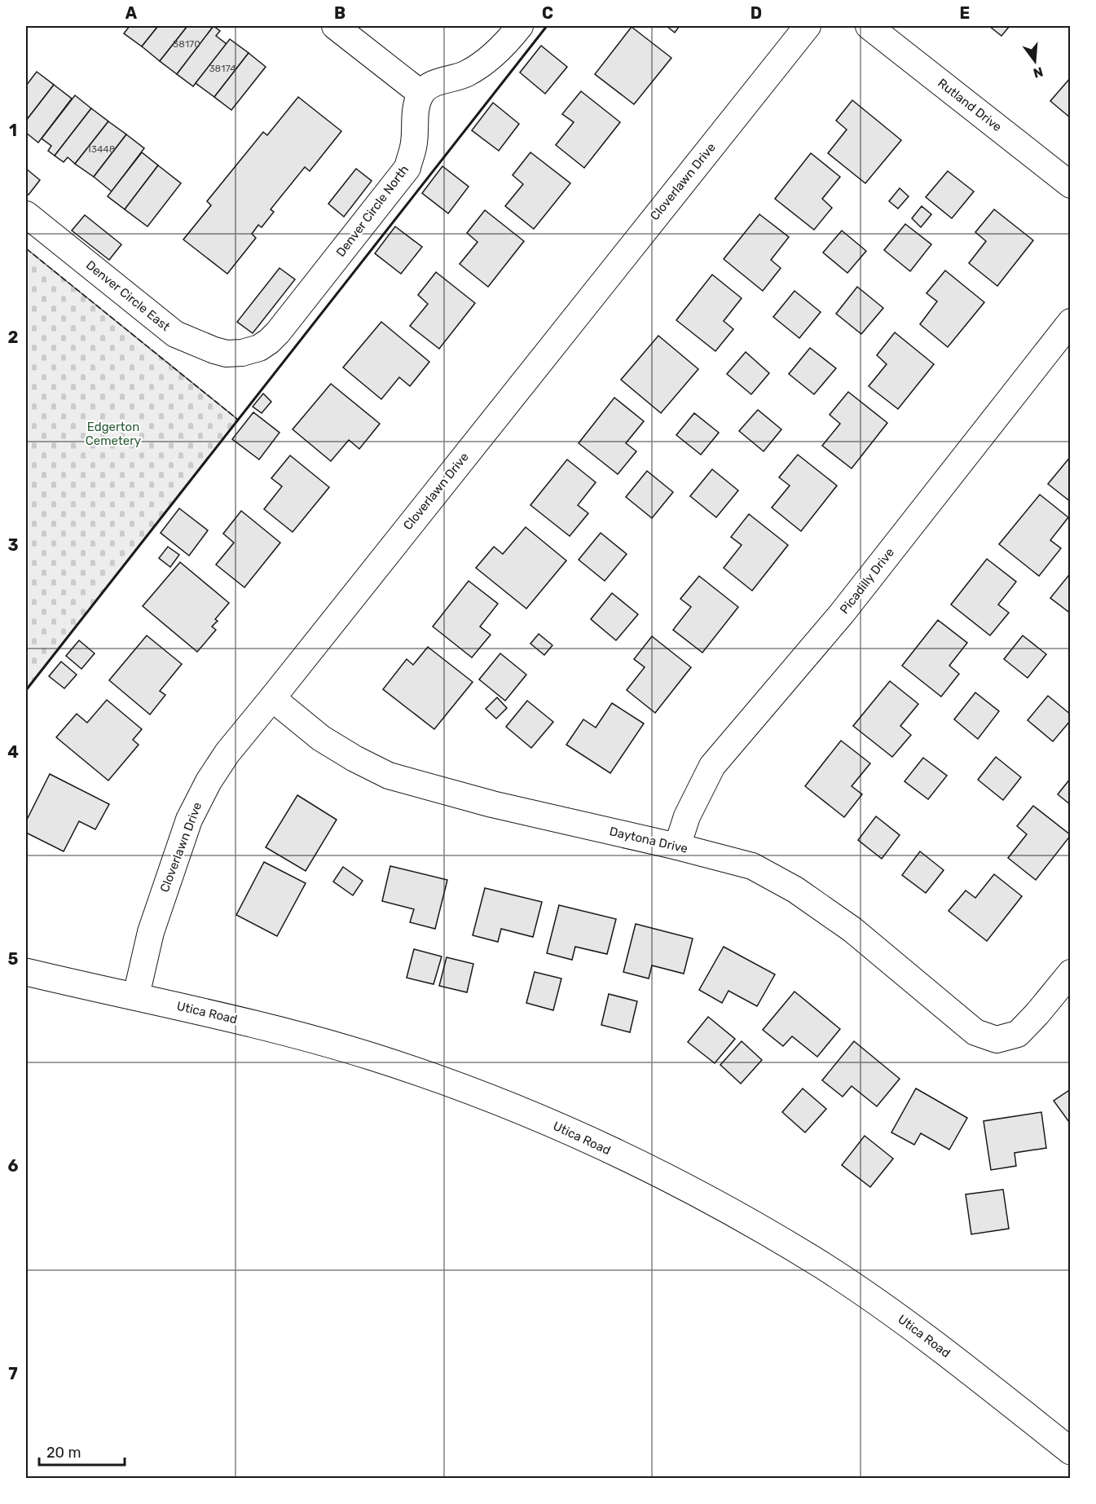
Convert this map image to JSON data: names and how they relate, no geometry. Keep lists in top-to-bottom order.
{
  "streets": {
    "street": [
      "Rutland Drive",
      "Cloverlawn Drive",
      "Denver Circle North",
      "Denver Circle East",
      "Picadilly Drive",
      "Daytona Drive",
      "Utica Road"
    ]
  },
  "crossings": [
    ["Cloverlawn Drive", "Daytona Drive"],
    ["Cloverlawn Drive", "Utica Road"],
    ["Denver Circle North", "Denver Circle East"],
    ["Picadilly Drive", "Daytona Drive"]
  ],
  "parks": ["Edgerton Cemetery"],
  "house_numbers": ["38170", "38174", "13448"],
  "scale_bar": "20 m",
  "north": "bottom",
  "grid": {
    "columns": [
      "A",
      "B",
      "C",
      "D",
      "E"
    ],
    "rows": [
      "1",
      "2",
      "3",
      "4",
      "5",
      "6",
      "7"
    ]
  }
}
